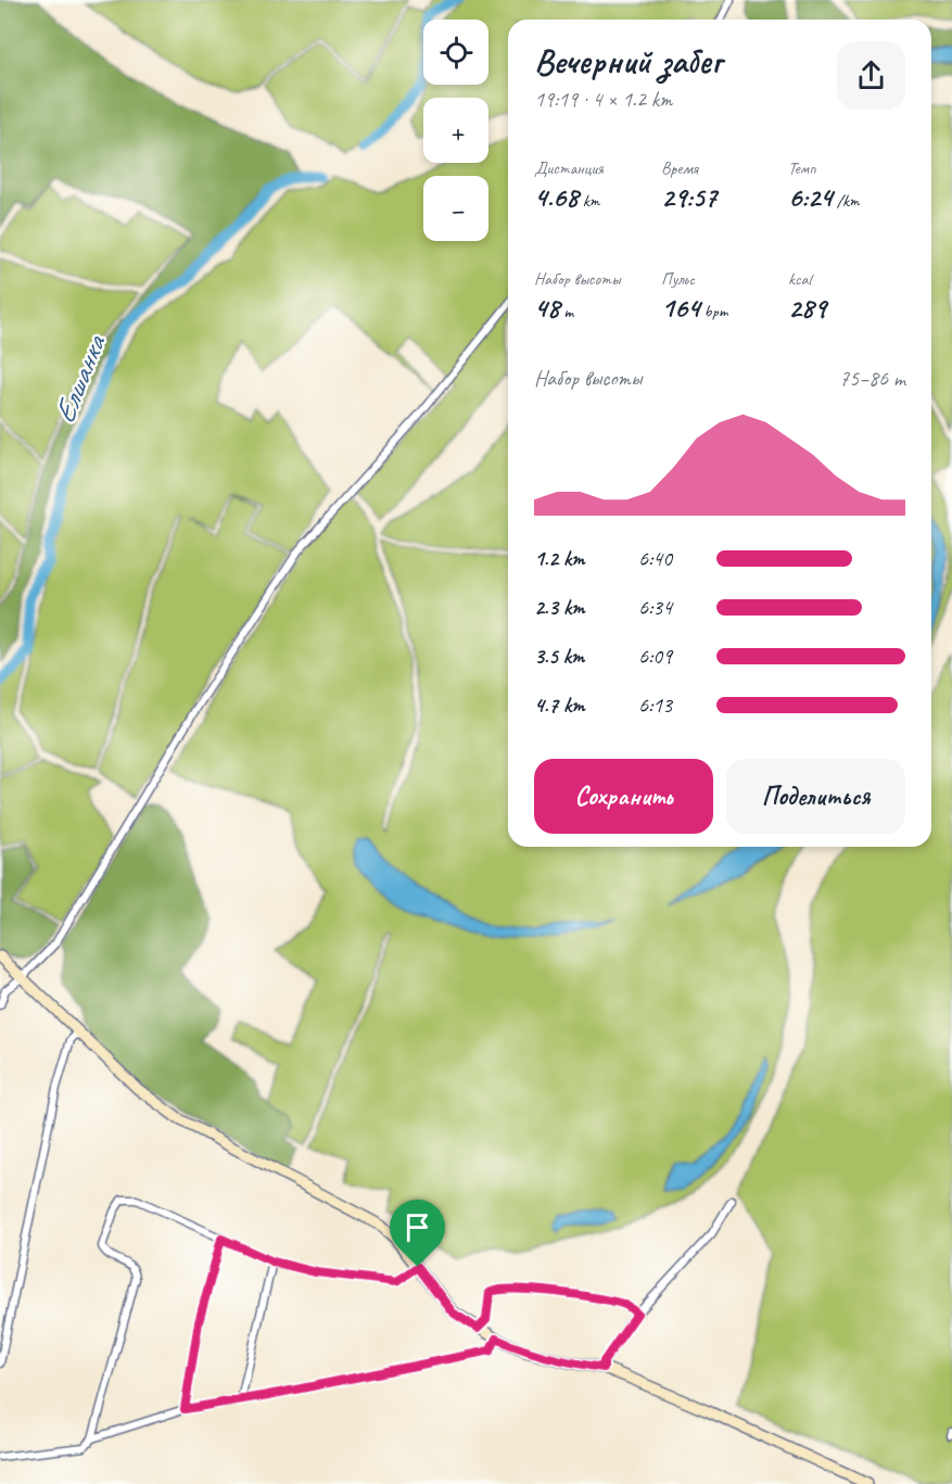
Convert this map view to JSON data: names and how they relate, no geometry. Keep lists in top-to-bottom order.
{
  "water": ["Елшанка"],
  "page": {
    "map_buttons": ["+", "−"],
    "heading": ["Вечерний забег", "19:19 · 4 × 1.2 km"],
    "stats": [
      ["Дистанция", "4.68 km"],
      ["Время", "29:57"],
      ["Темп", "6:24 /km"],
      ["Набор высоты", "48 m"],
      ["Пульс", "164 bpm"],
      ["kcal", "289"]
    ],
    "chart": ["Набор высоты", "75–86 m"],
    "list": [
      {
        "name": "1.2 km",
        "note": "6:40"
      },
      {
        "name": "2.3 km",
        "note": "6:34"
      },
      {
        "name": "3.5 km",
        "note": "6:09"
      },
      {
        "name": "4.7 km",
        "note": "6:13"
      }
    ],
    "buttons": ["Сохранить", "Поделиться"]
  }
}
